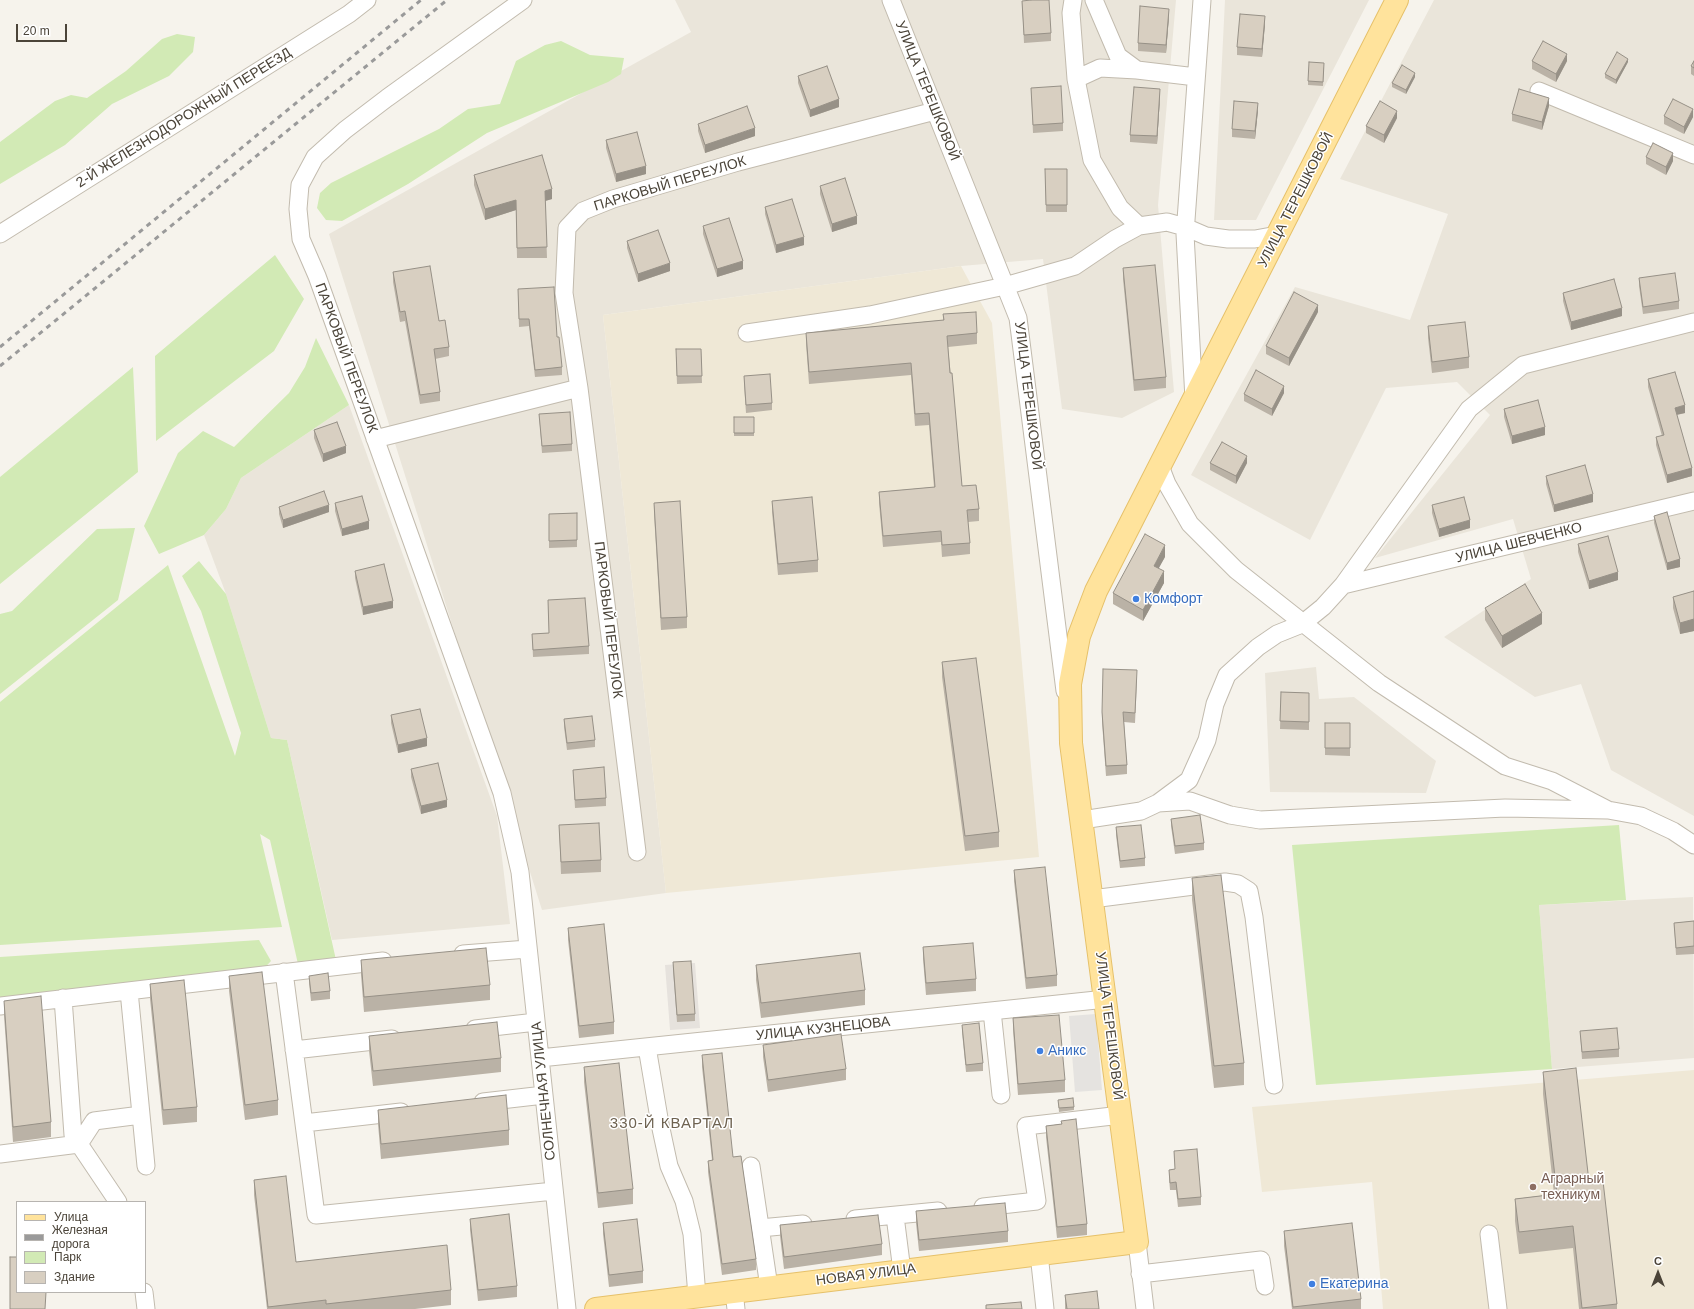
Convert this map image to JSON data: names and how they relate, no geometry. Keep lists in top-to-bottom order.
{
  "streets": {
    "main road": ["УЛИЦА ТЕРЕШКОВОЙ", "НОВАЯ УЛИЦА"],
    "street": [
      "2-Й ЖЕЛЕЗНОДОРОЖНЫЙ ПЕРЕЕЗД",
      "ПАРКОВЫЙ ПЕРЕУЛОК",
      "УЛИЦА ШЕВЧЕНКО",
      "УЛИЦА КУЗНЕЦОВА",
      "СОЛНЕЧНАЯ УЛИЦА"
    ]
  },
  "crossings": [
    ["УЛИЦА ТЕРЕШКОВОЙ", "ПАРКОВЫЙ ПЕРЕУЛОК"],
    ["УЛИЦА ТЕРЕШКОВОЙ", "УЛИЦА КУЗНЕЦОВА"],
    ["УЛИЦА ТЕРЕШКОВОЙ", "НОВАЯ УЛИЦА"],
    ["ПАРКОВЫЙ ПЕРЕУЛОК", "СОЛНЕЧНАЯ УЛИЦА"],
    ["УЛИЦА КУЗНЕЦОВА", "СОЛНЕЧНАЯ УЛИЦА"]
  ],
  "districts": ["330-Й КВАРТАЛ"],
  "places": [
    "Комфорт",
    "Аникс",
    "Аграрный техникум",
    "Екатерина"
  ],
  "legend": [
    "Улица",
    "Железная дорога",
    "Парк",
    "Здание"
  ],
  "scale_bar": "20 m",
  "north": "top"
}
